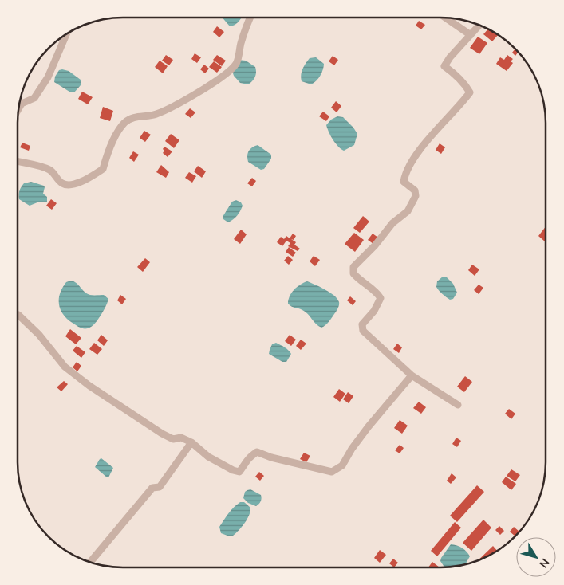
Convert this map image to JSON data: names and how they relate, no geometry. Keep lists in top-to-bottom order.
{
  "north": "bottom right"
}
